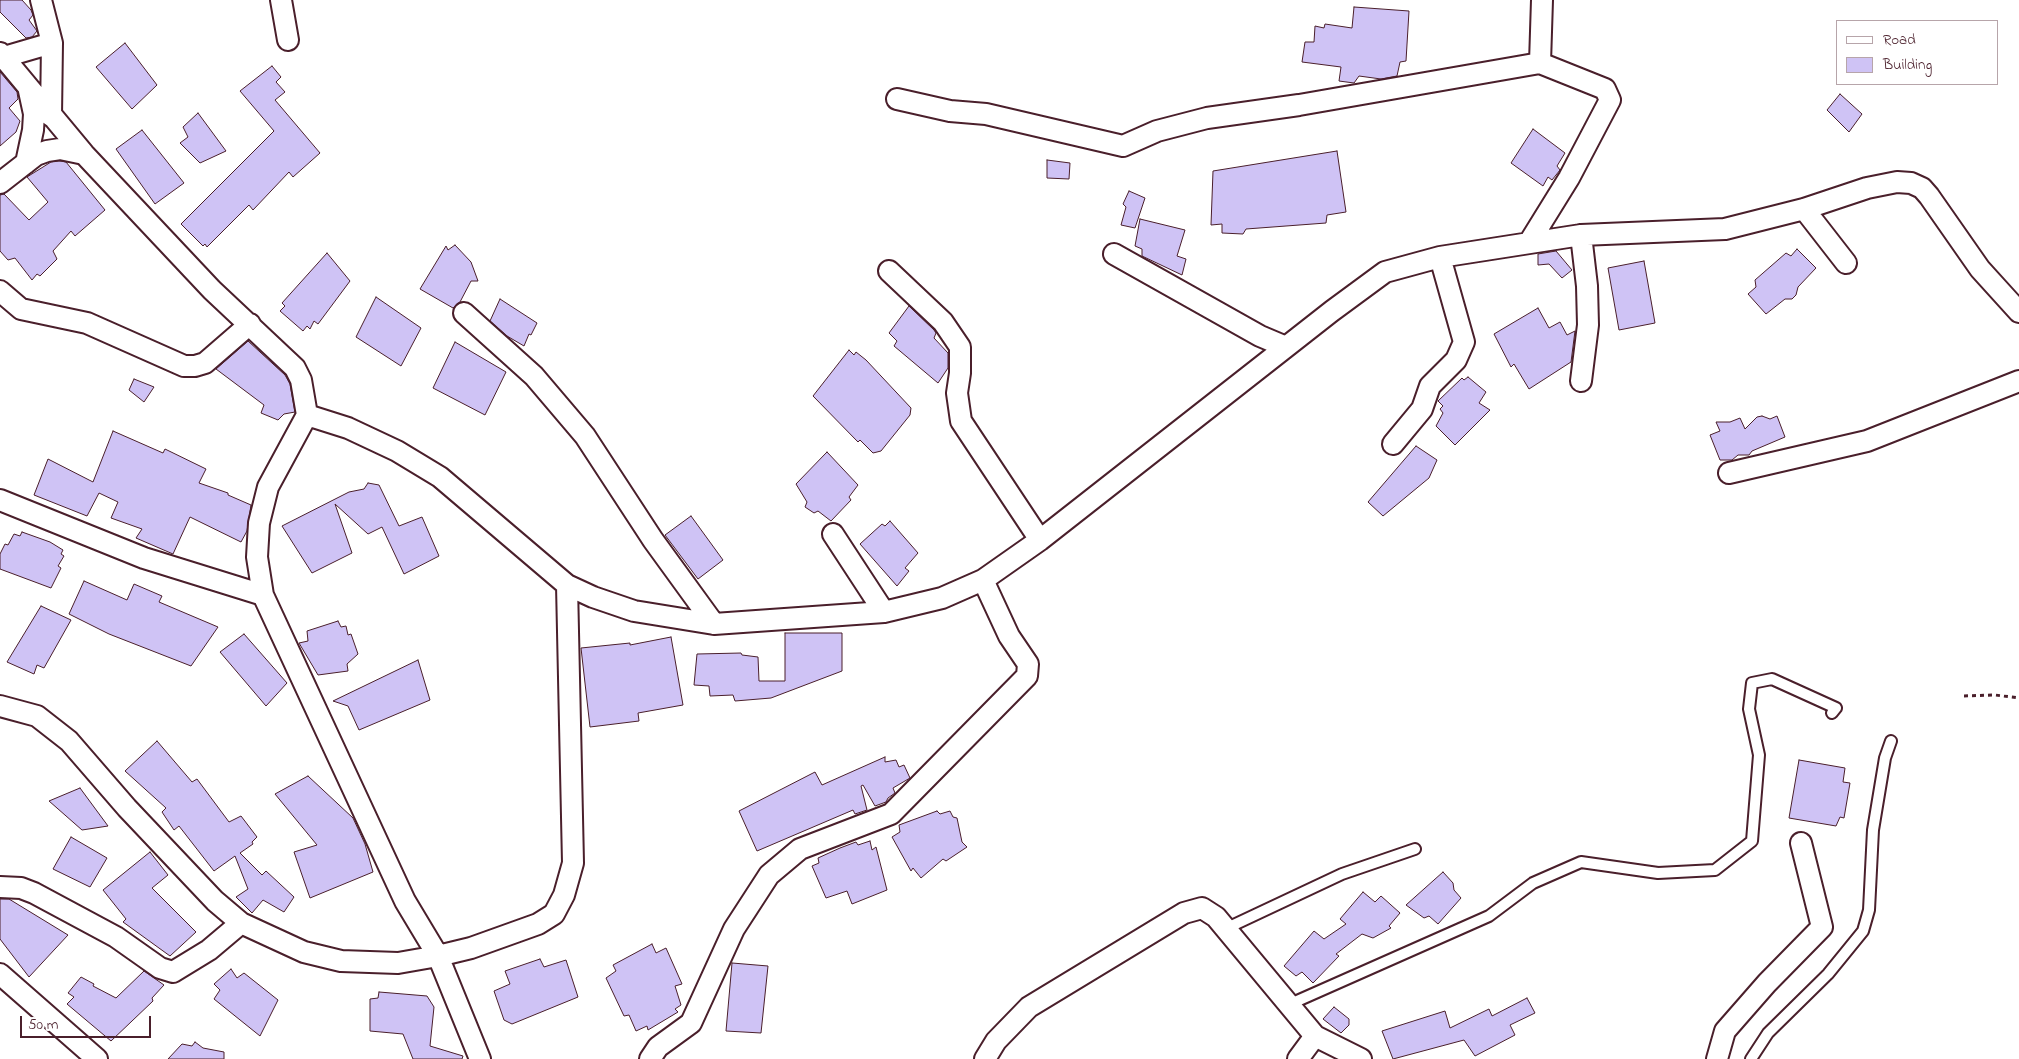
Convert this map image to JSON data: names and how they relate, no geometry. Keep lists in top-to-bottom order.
{
  "legend": ["Road", "Building"],
  "scale_bar": "50 m"
}
